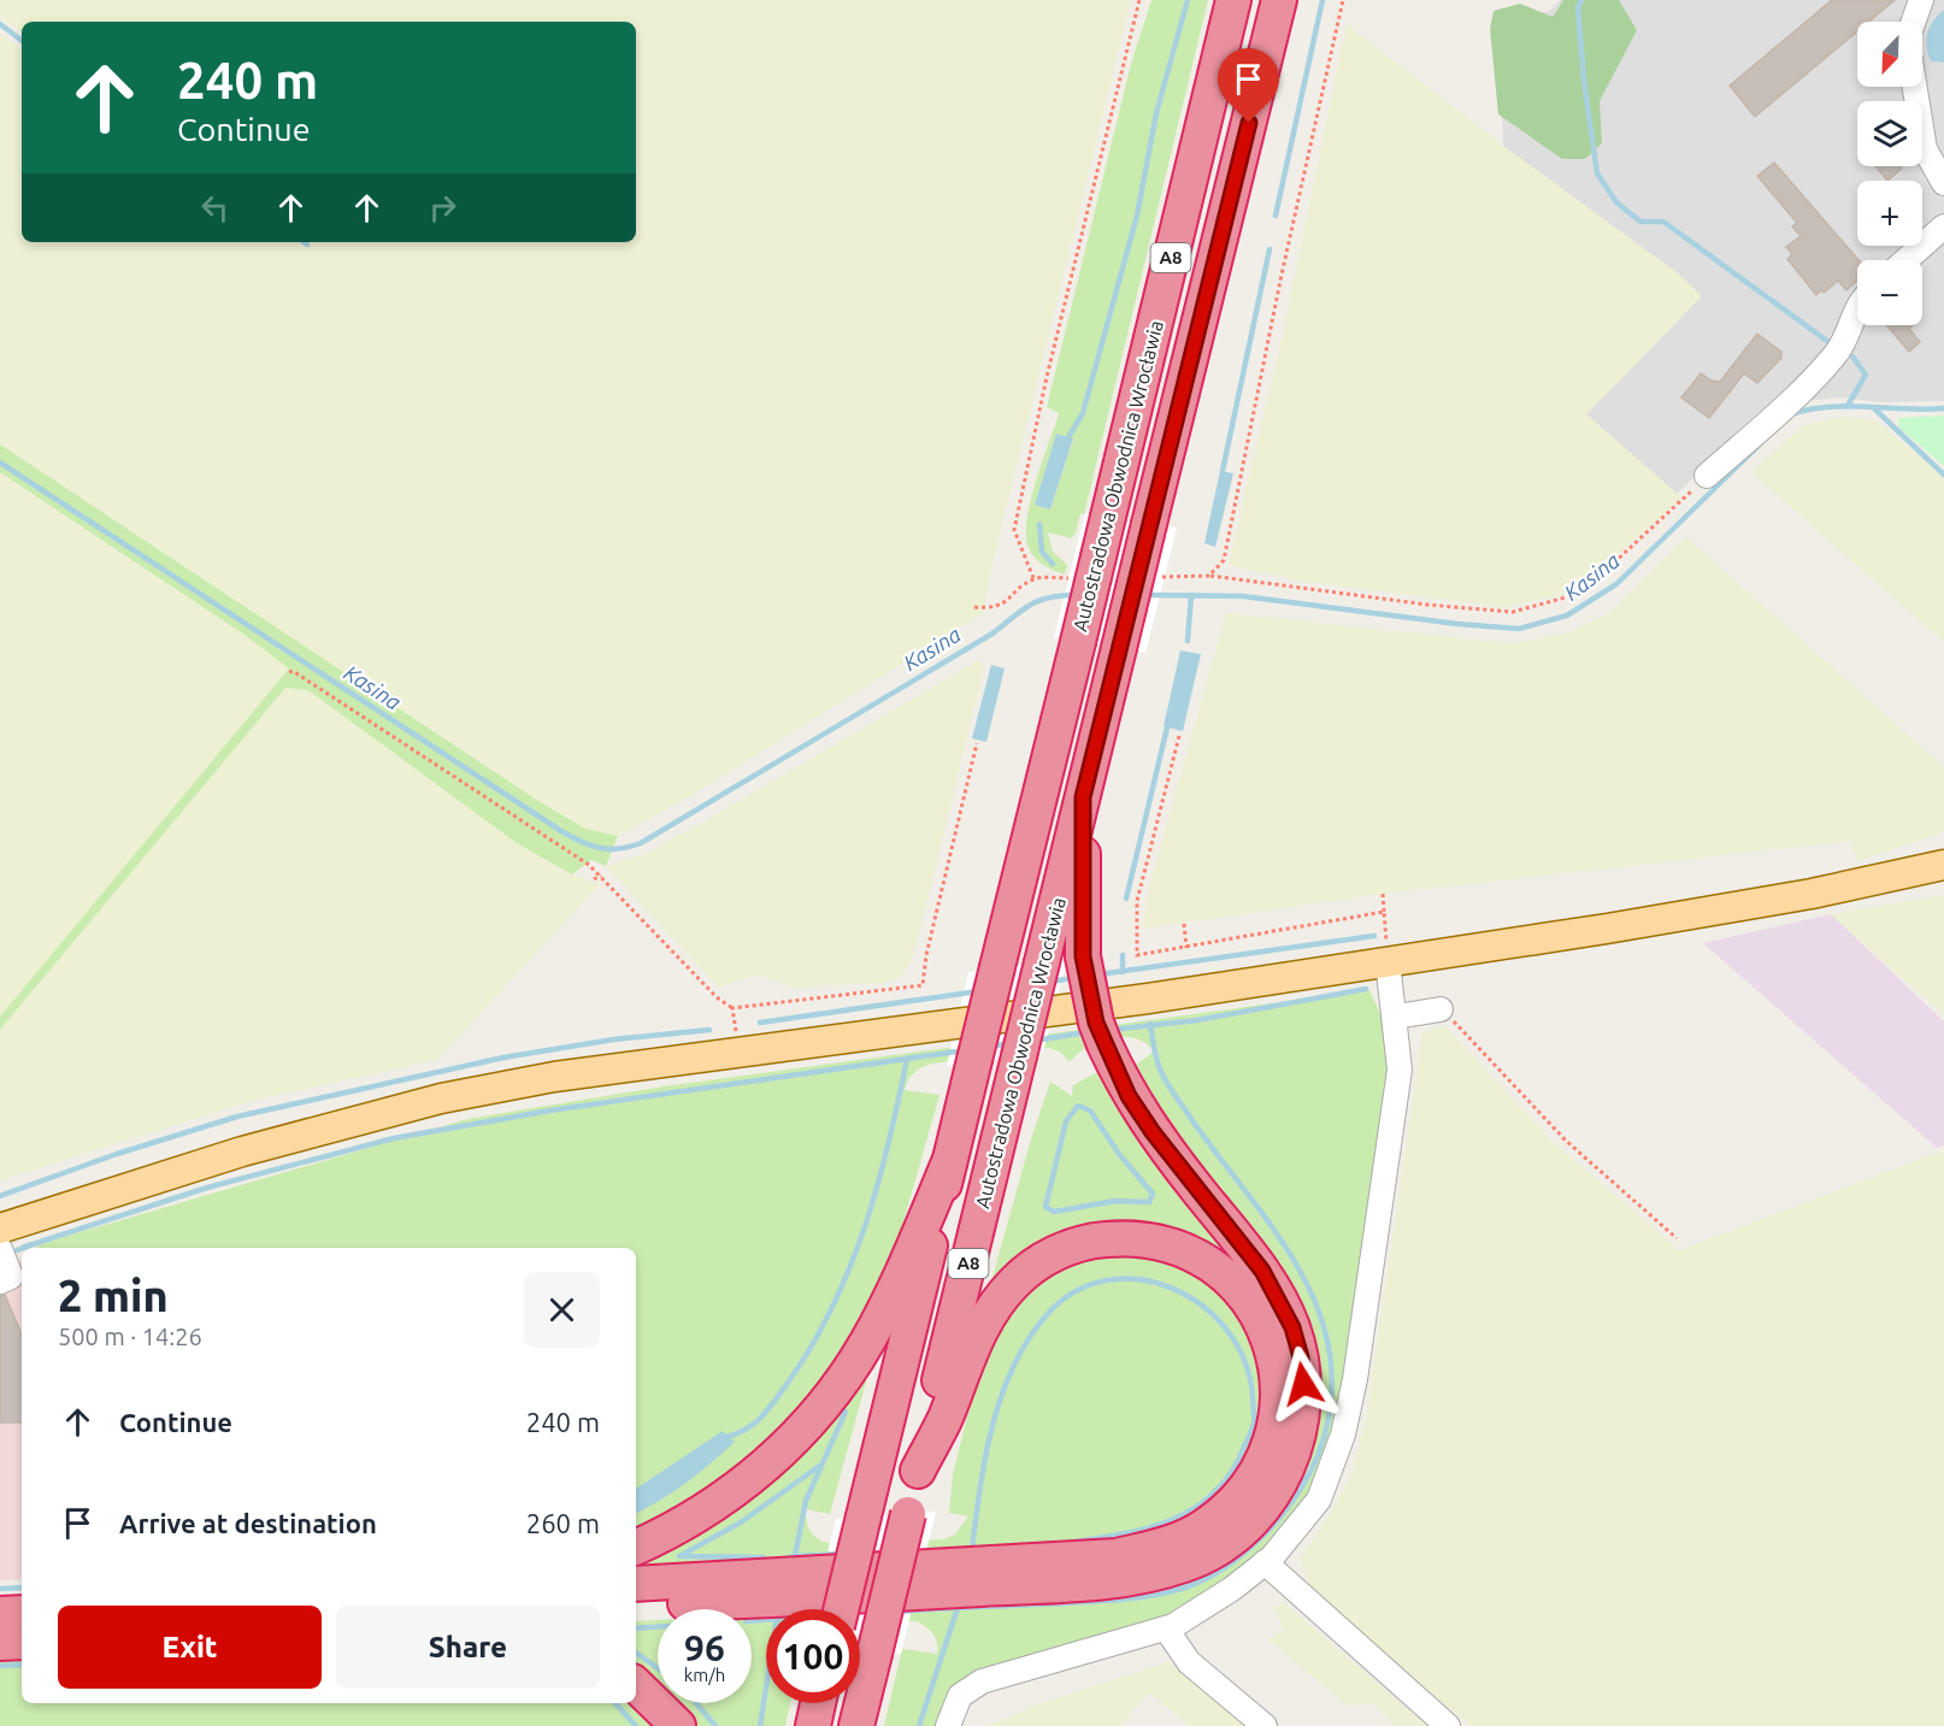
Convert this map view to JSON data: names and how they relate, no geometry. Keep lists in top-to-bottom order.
{
  "streets": {
    "highway": ["A8", "Autostradowa Obwodnica Wrocławia"]
  },
  "water": ["Kasina"],
  "north": "bottom left",
  "page": {
    "map_buttons": ["+", "−"],
    "turn": ["240 m", "Continue"],
    "heading": ["2 min", "500 m · 14:26"],
    "list": [
      {
        "name": "Continue",
        "value": "240 m"
      },
      {
        "name": "Arrive at destination",
        "value": "260 m"
      }
    ],
    "buttons": ["Exit", "Share"],
    "speed": "96 km/h",
    "limit": "100"
  }
}
